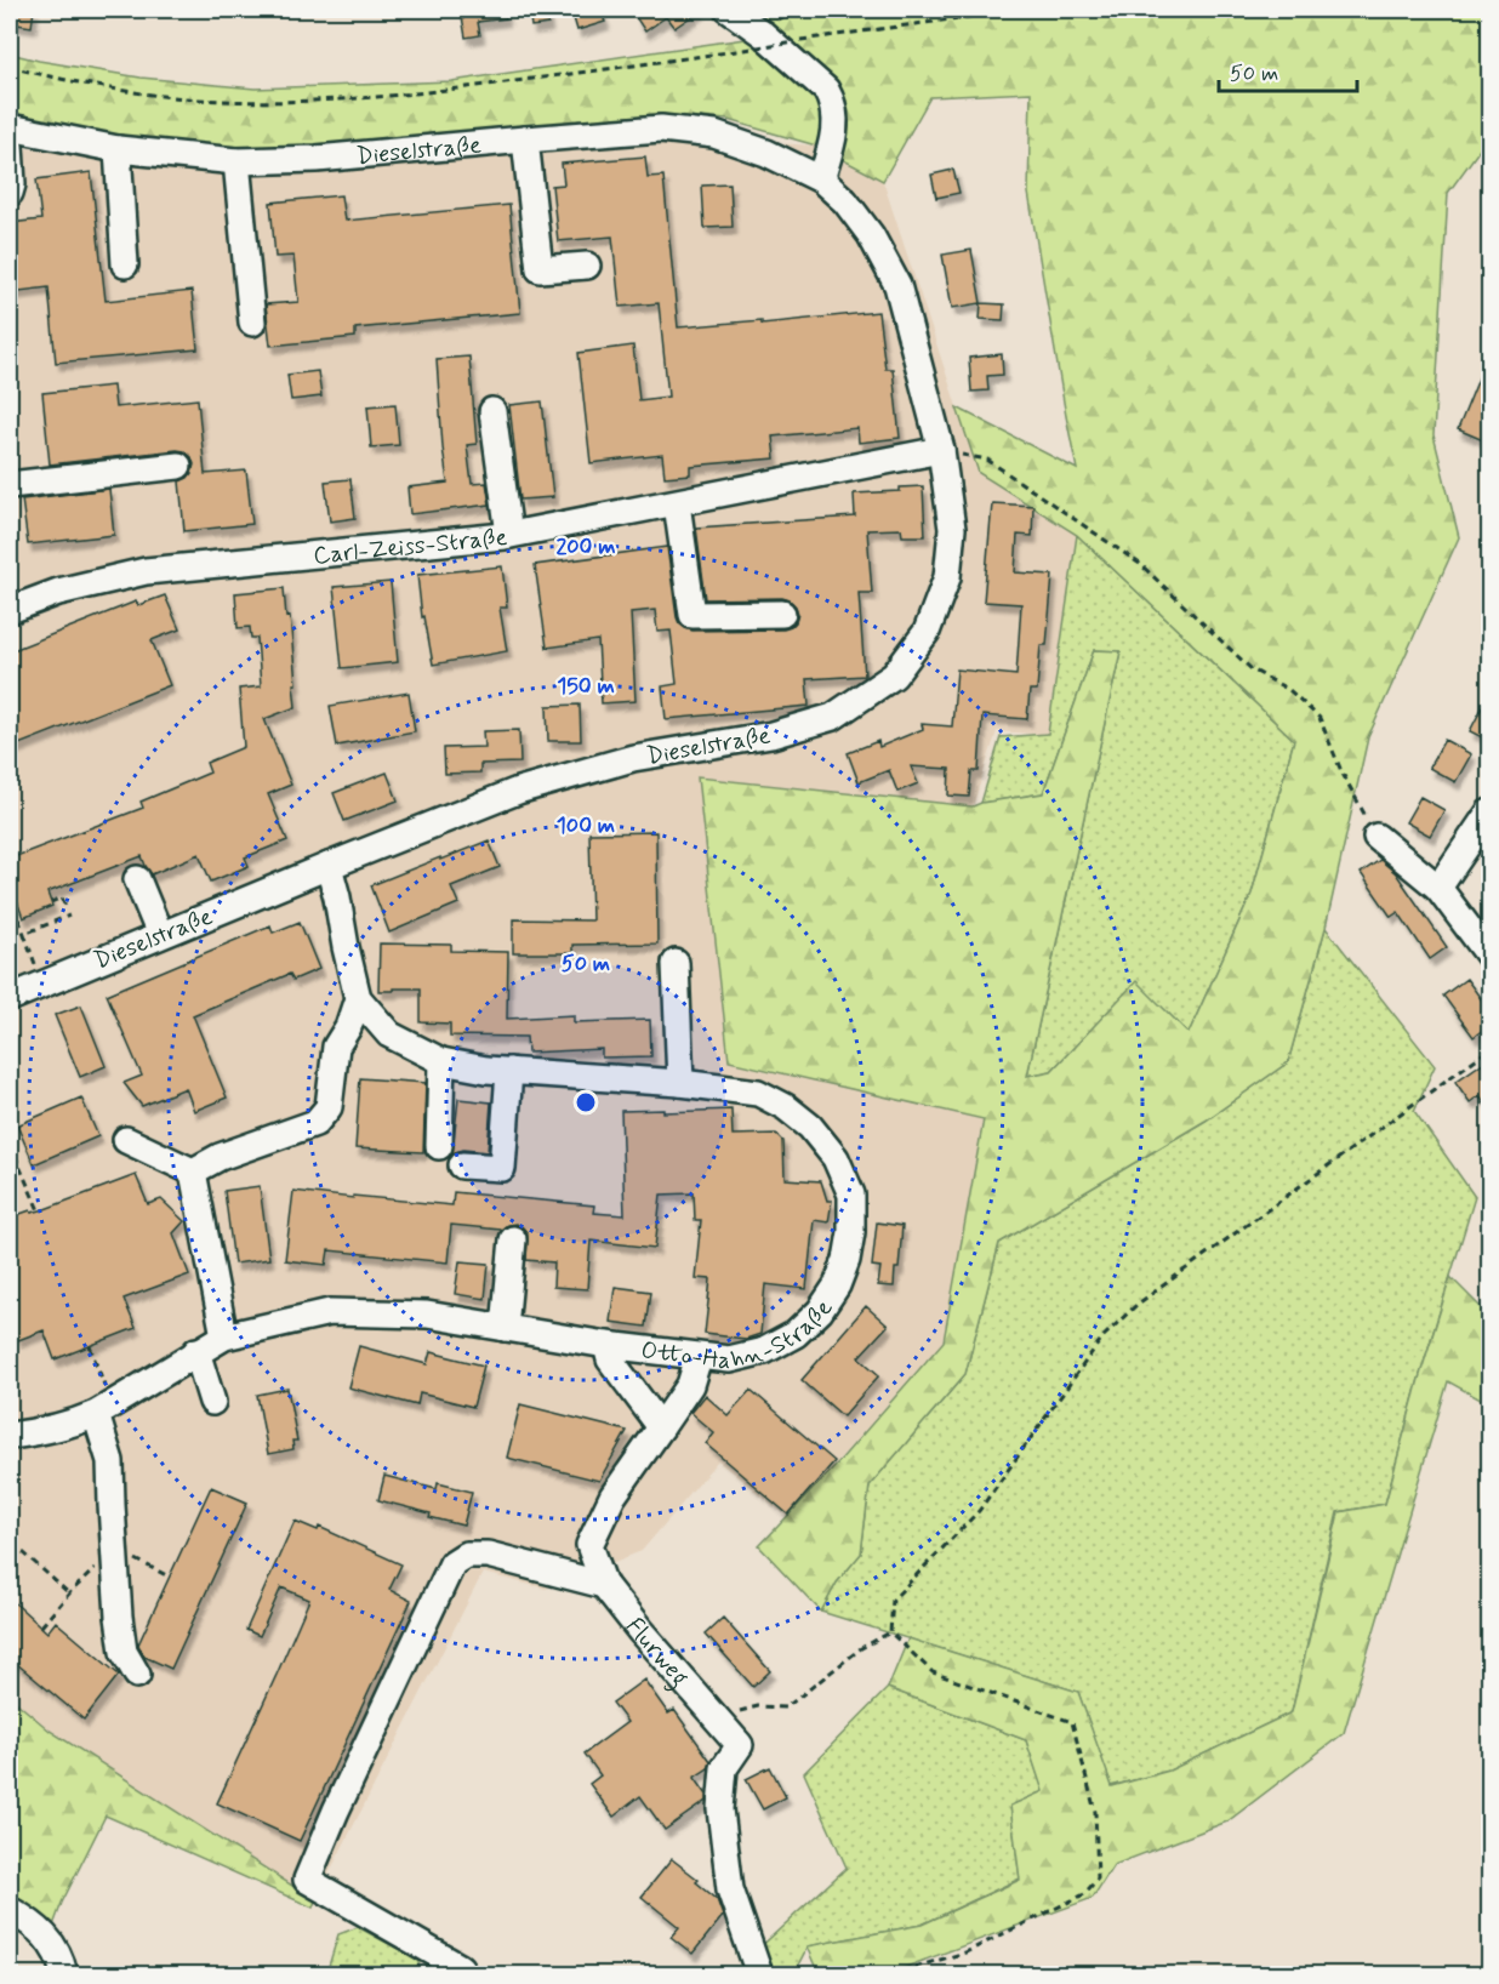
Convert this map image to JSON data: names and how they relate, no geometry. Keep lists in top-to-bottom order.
{
  "streets": {
    "street": [
      "Dieselstraße",
      "Carl-Zeiss-Straße",
      "Otto-Hahn-Straße",
      "Flurweg"
    ]
  },
  "crossings": [
    ["Dieselstraße", "Carl-Zeiss-Straße"],
    ["Dieselstraße", "Otto-Hahn-Straße"],
    ["Otto-Hahn-Straße", "Flurweg"]
  ],
  "scale_bar": "50 m",
  "rings": [
    "200 m",
    "150 m",
    "100 m",
    "50 m"
  ]
}
